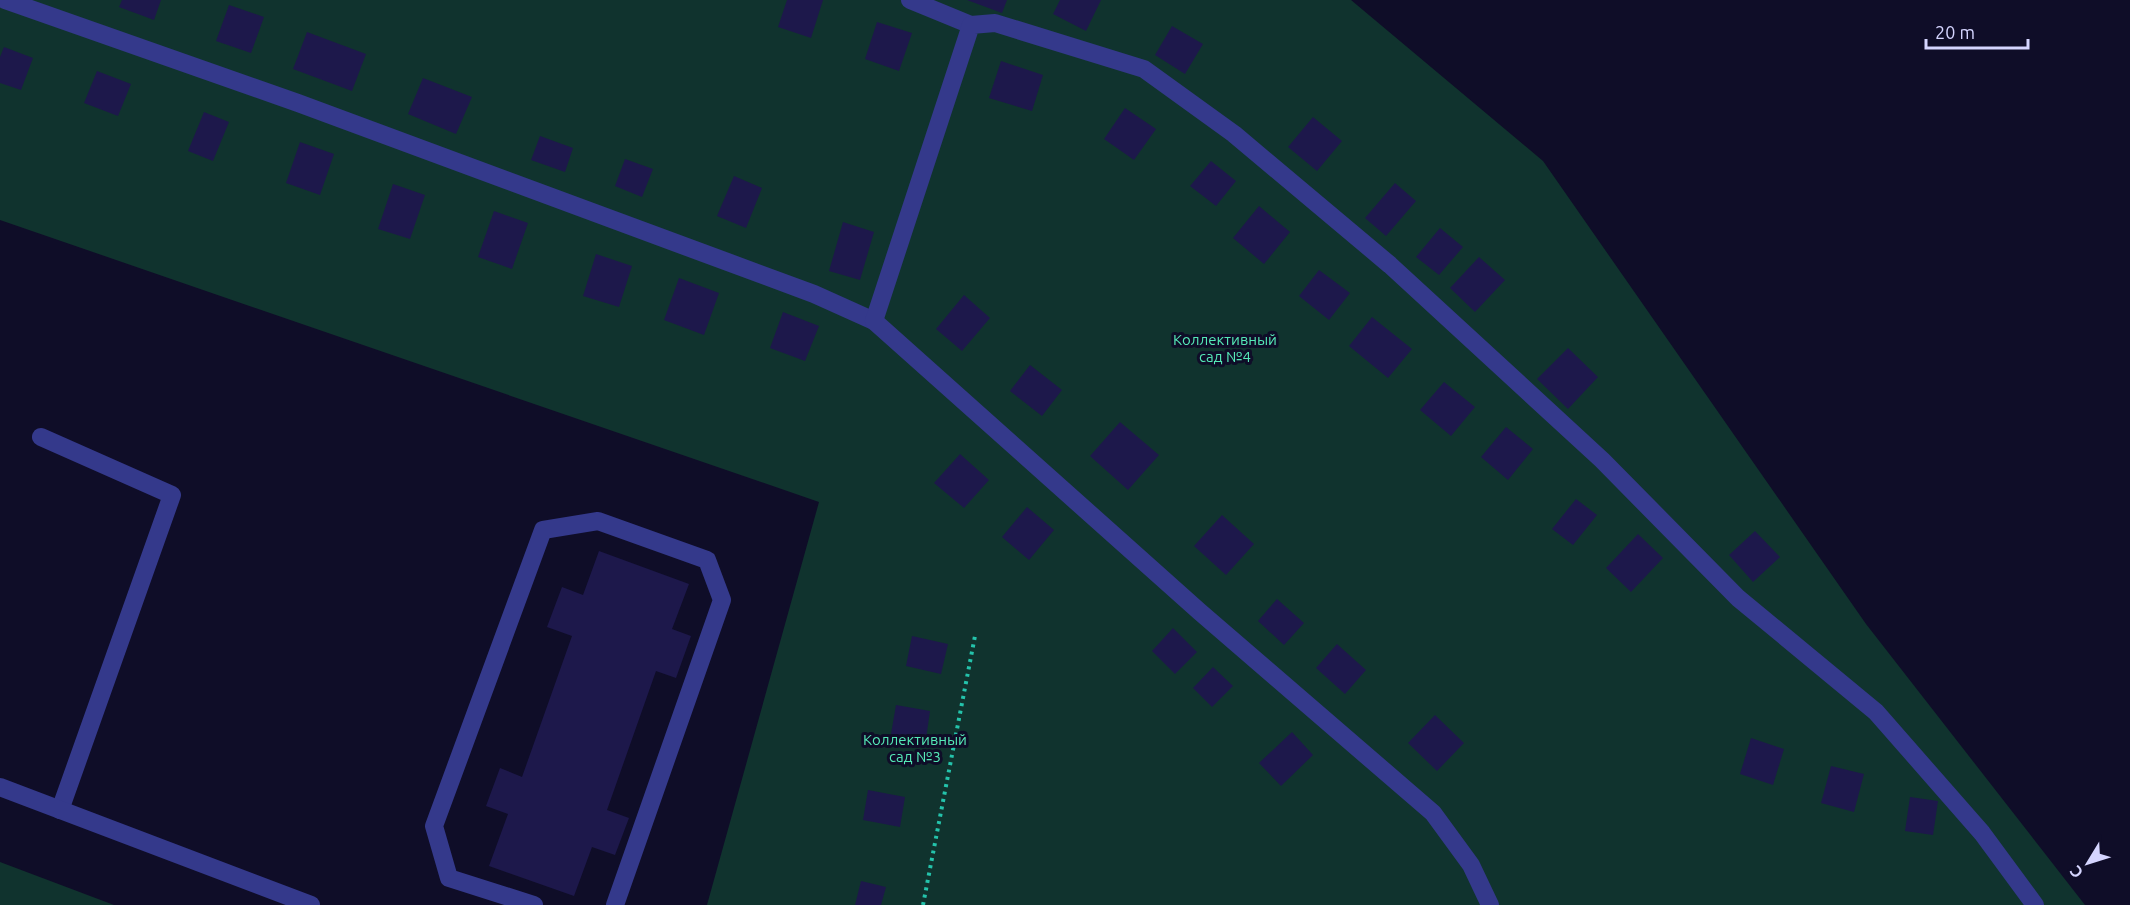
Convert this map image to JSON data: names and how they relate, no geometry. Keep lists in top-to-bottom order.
{
  "parks": ["Коллективный сад №4", "Коллективный сад №3"],
  "scale_bar": "20 m",
  "north": "bottom left"
}
